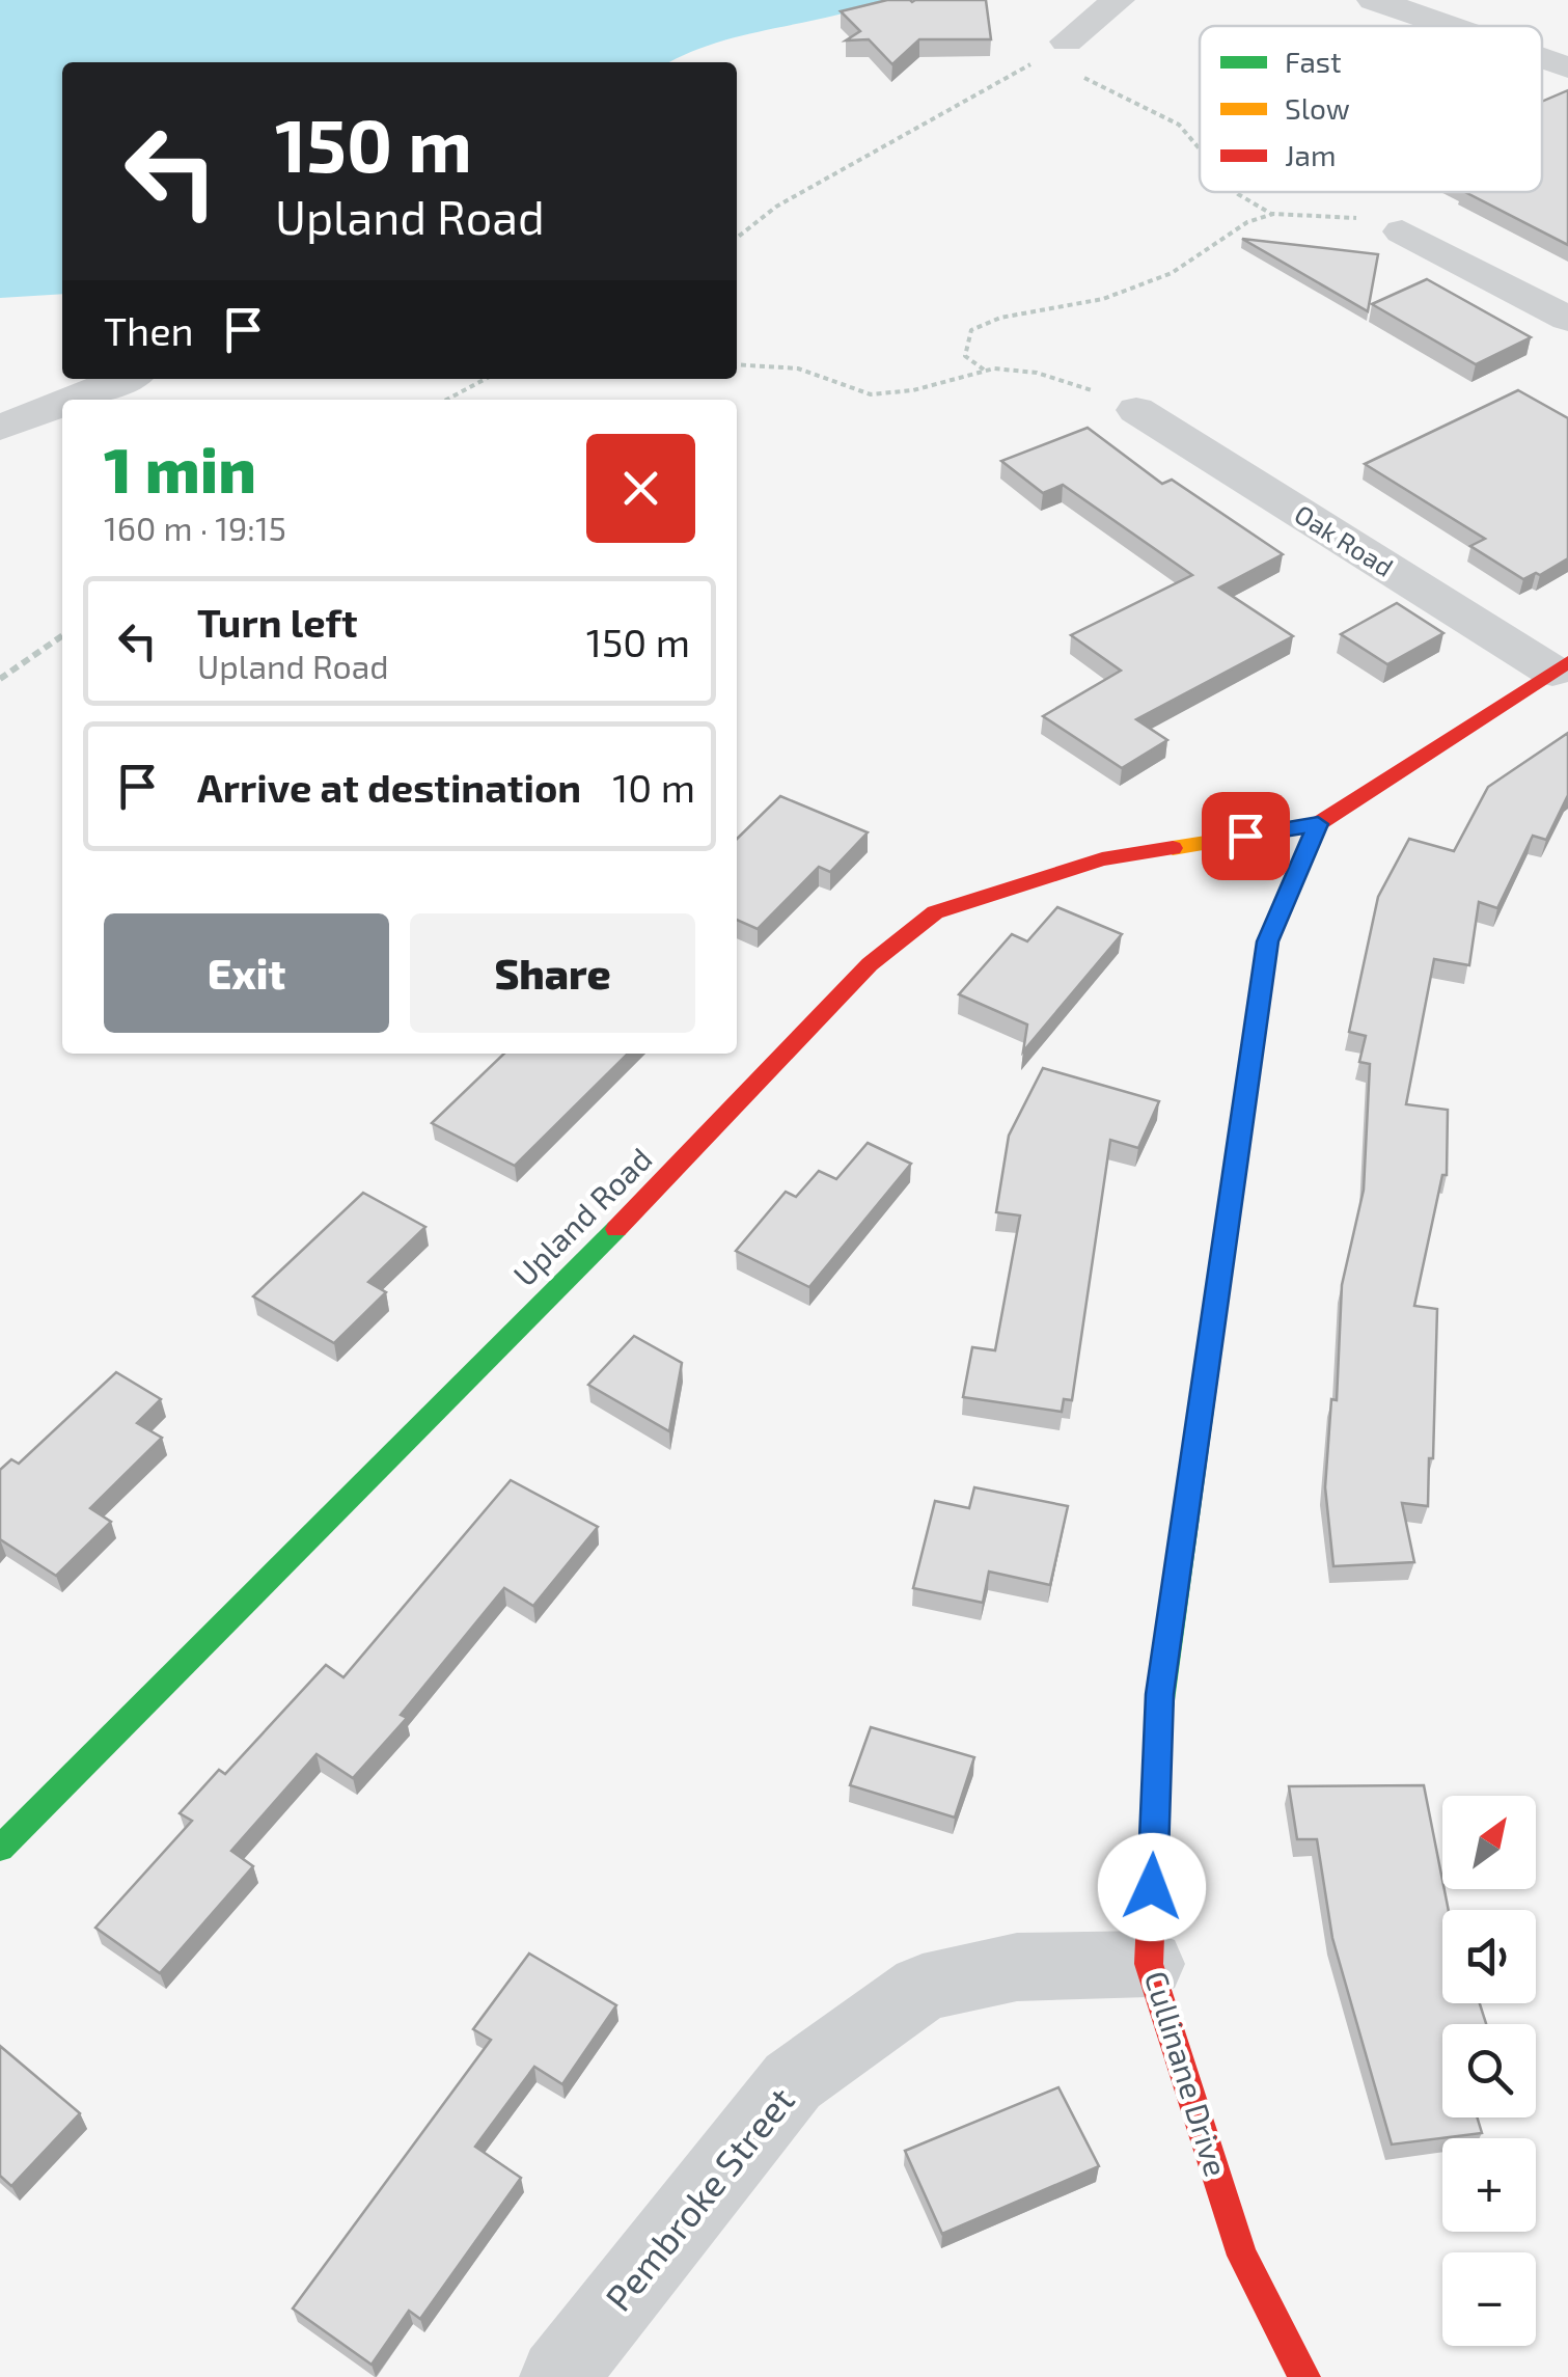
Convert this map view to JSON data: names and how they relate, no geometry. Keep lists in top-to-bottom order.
{
  "streets": {
    "street": [
      "Oak Road",
      "Upland Road",
      "Cullinane Drive",
      "Pembroke Street"
    ]
  },
  "crossings": [
    ["Upland Road", "Cullinane Drive"],
    ["Cullinane Drive", "Pembroke Street"]
  ],
  "legend": ["Fast", "Slow", "Jam"],
  "north": "top right",
  "page": {
    "turn": ["150 m", "Upland Road"],
    "then": "Then",
    "heading": ["1 min", "160 m · 19:15"],
    "list": [
      {
        "name": "Turn left",
        "note": "Upland Road",
        "value": "150 m"
      },
      {
        "name": "Arrive at destination",
        "value": "10 m"
      }
    ],
    "buttons": ["Exit", "Share"],
    "map_buttons": ["+", "−"]
  }
}
